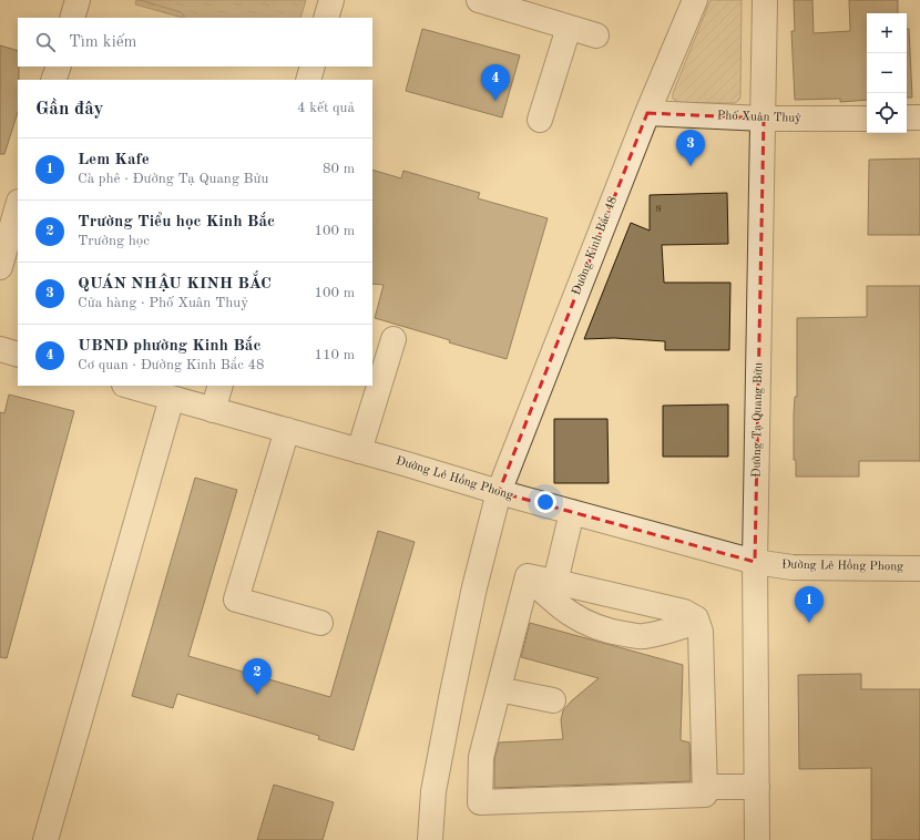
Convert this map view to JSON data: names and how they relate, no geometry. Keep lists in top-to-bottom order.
{
  "streets": {
    "street": [
      "Phố Xuân Thuỷ",
      "Đường Kinh Bắc 48",
      "Đường Tạ Quang Bửu",
      "Đường Lê Hồng Phong"
    ]
  },
  "crossings": [
    ["Phố Xuân Thuỷ", "Đường Kinh Bắc 48"],
    ["Phố Xuân Thuỷ", "Đường Tạ Quang Bửu"],
    ["Đường Kinh Bắc 48", "Đường Lê Hồng Phong"],
    ["Đường Tạ Quang Bửu", "Đường Lê Hồng Phong"]
  ],
  "house_numbers": ["8"],
  "page": {
    "map_buttons": ["+", "−"],
    "search": "Tìm kiếm",
    "pins": [
      "4",
      "3",
      "1",
      "2"
    ],
    "heading": ["Gần đây", "4 kết quả"],
    "list": [
      {
        "mark": "1",
        "name": "Lem Kafe",
        "note": "Cà phê · Đường Tạ Quang Bửu",
        "value": "80 m"
      },
      {
        "mark": "2",
        "name": "Trường Tiểu học Kinh Bắc",
        "note": "Trường học",
        "value": "100 m"
      },
      {
        "mark": "3",
        "name": "QUÁN NHẬU KINH BẮC",
        "note": "Cửa hàng · Phố Xuân Thuỷ",
        "value": "100 m"
      },
      {
        "mark": "4",
        "name": "UBND phường Kinh Bắc",
        "note": "Cơ quan · Đường Kinh Bắc 48",
        "value": "110 m"
      }
    ]
  }
}
